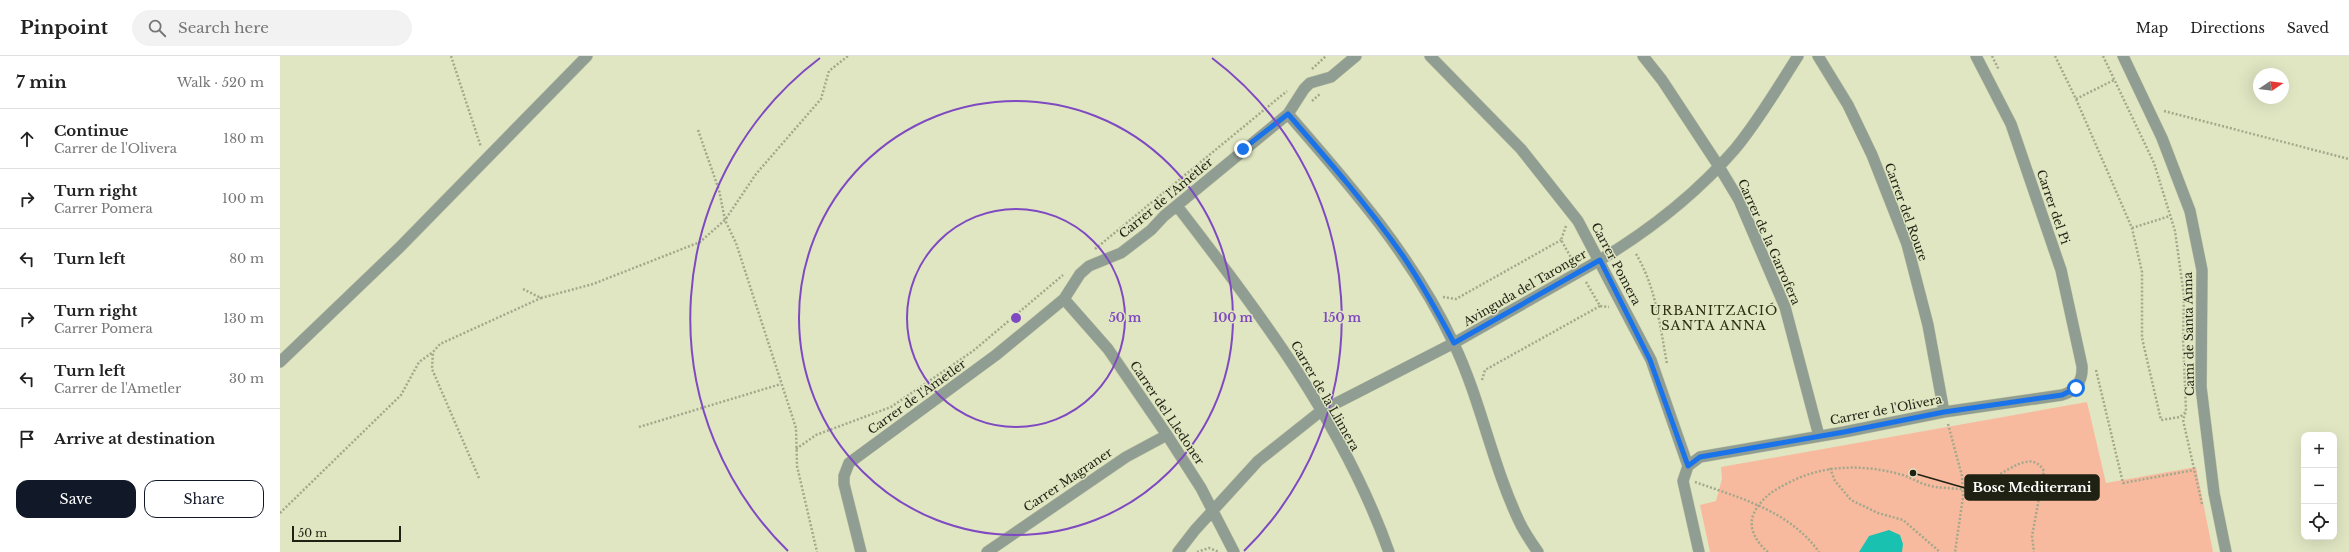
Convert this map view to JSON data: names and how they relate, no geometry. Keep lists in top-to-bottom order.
{
  "streets": {
    "street": [
      "Carrer de l'Ametler",
      "Carrer del Pi",
      "Carrer del Roure",
      "Carrer de la Garrofera",
      "Carrer Pomera",
      "Avinguda del Taronger",
      "Camí de Santa Anna",
      "Carrer de la Llimera",
      "Carrer de l'Olivera",
      "Carrer del Lledoner",
      "Carrer Magraner"
    ]
  },
  "crossings": [
    ["Carrer de l'Ametler", "Carrer de la Llimera"],
    ["Carrer de l'Ametler", "Carrer del Lledoner"],
    ["Carrer del Pi", "Carrer de l'Olivera"],
    ["Carrer del Roure", "Carrer de l'Olivera"],
    ["Carrer de la Garrofera", "Avinguda del Taronger"],
    ["Carrer de la Garrofera", "Carrer de l'Olivera"],
    ["Carrer Pomera", "Avinguda del Taronger"],
    ["Carrer Pomera", "Carrer de l'Olivera"],
    ["Avinguda del Taronger", "Carrer de la Llimera"],
    ["Avinguda del Taronger", "Carrer del Lledoner"],
    ["Carrer del Lledoner", "Carrer Magraner"]
  ],
  "districts": ["URBANITZACIÓ SANTA ANNA"],
  "places": ["Bosc Mediterrani"],
  "scale_bar": "50 m",
  "north": "right",
  "page": {
    "header": "Pinpoint",
    "search": "Search here",
    "nav": ["Map", "Directions", "Saved"],
    "heading": ["7 min", "Walk · 520 m"],
    "list": [
      ["Continue", "Carrer de l'Olivera", "180 m"],
      ["Turn right", "Carrer Pomera", "100 m"],
      ["Turn left", "80 m"],
      ["Turn right", "Carrer Pomera", "130 m"],
      ["Turn left", "Carrer de l'Ametler", "30 m"],
      "Arrive at destination"
    ],
    "map_buttons": ["+", "−"],
    "buttons": ["Save", "Share"],
    "scale": "50 m"
  },
  "rings": ["50 m", "100 m", "150 m"]
}
